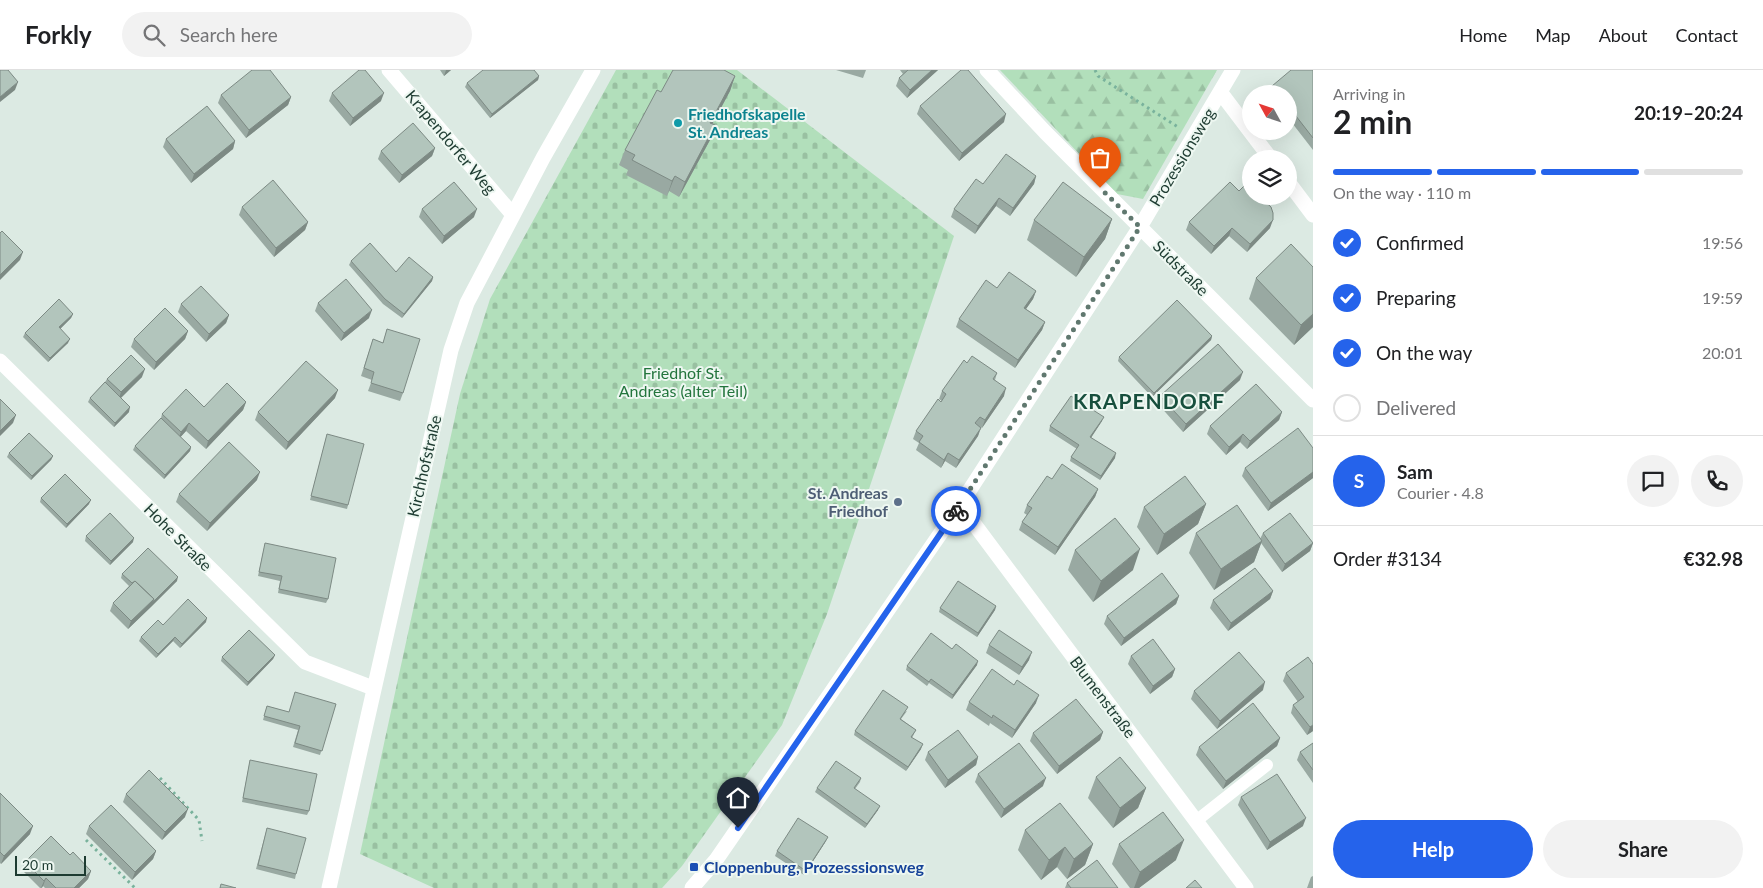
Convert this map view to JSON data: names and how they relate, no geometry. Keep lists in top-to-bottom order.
{
  "streets": {
    "street": [
      "Krapendorfer Weg",
      "Prozessionsweg",
      "Südstraße",
      "Kirchhofstraße",
      "Hohe Straße",
      "Blumenstraße"
    ]
  },
  "crossings": [
    ["Krapendorfer Weg", "Kirchhofstraße"],
    ["Prozessionsweg", "Südstraße"],
    ["Prozessionsweg", "Blumenstraße"],
    ["Kirchhofstraße", "Hohe Straße"]
  ],
  "districts": ["KRAPENDORF"],
  "parks": ["Friedhof St. Andreas (alter Teil)"],
  "places": {
    "other": ["Friedhofskapelle St. Andreas", "St. Andreas Friedhof"],
    "transit": ["Cloppenburg, Prozesssionsweg"]
  },
  "scale_bar": "20 m",
  "north": "top left",
  "page": {
    "header": "Forkly",
    "search": "Search here",
    "nav": [
      "Home",
      "Map",
      "About",
      "Contact"
    ],
    "heading": ["2 min", "Arriving in", "20:19–20:24"],
    "panel": [
      "Sam",
      "Courier · 4.8",
      "Order #3134",
      "€32.98"
    ],
    "bar": "On the way · 110 m",
    "list": [
      ["Confirmed", "19:56"],
      ["Preparing", "19:59"],
      ["On the way", "20:01"],
      "Delivered"
    ],
    "round": "S",
    "buttons": ["Help", "Share"],
    "scale": "20 m"
  }
}
